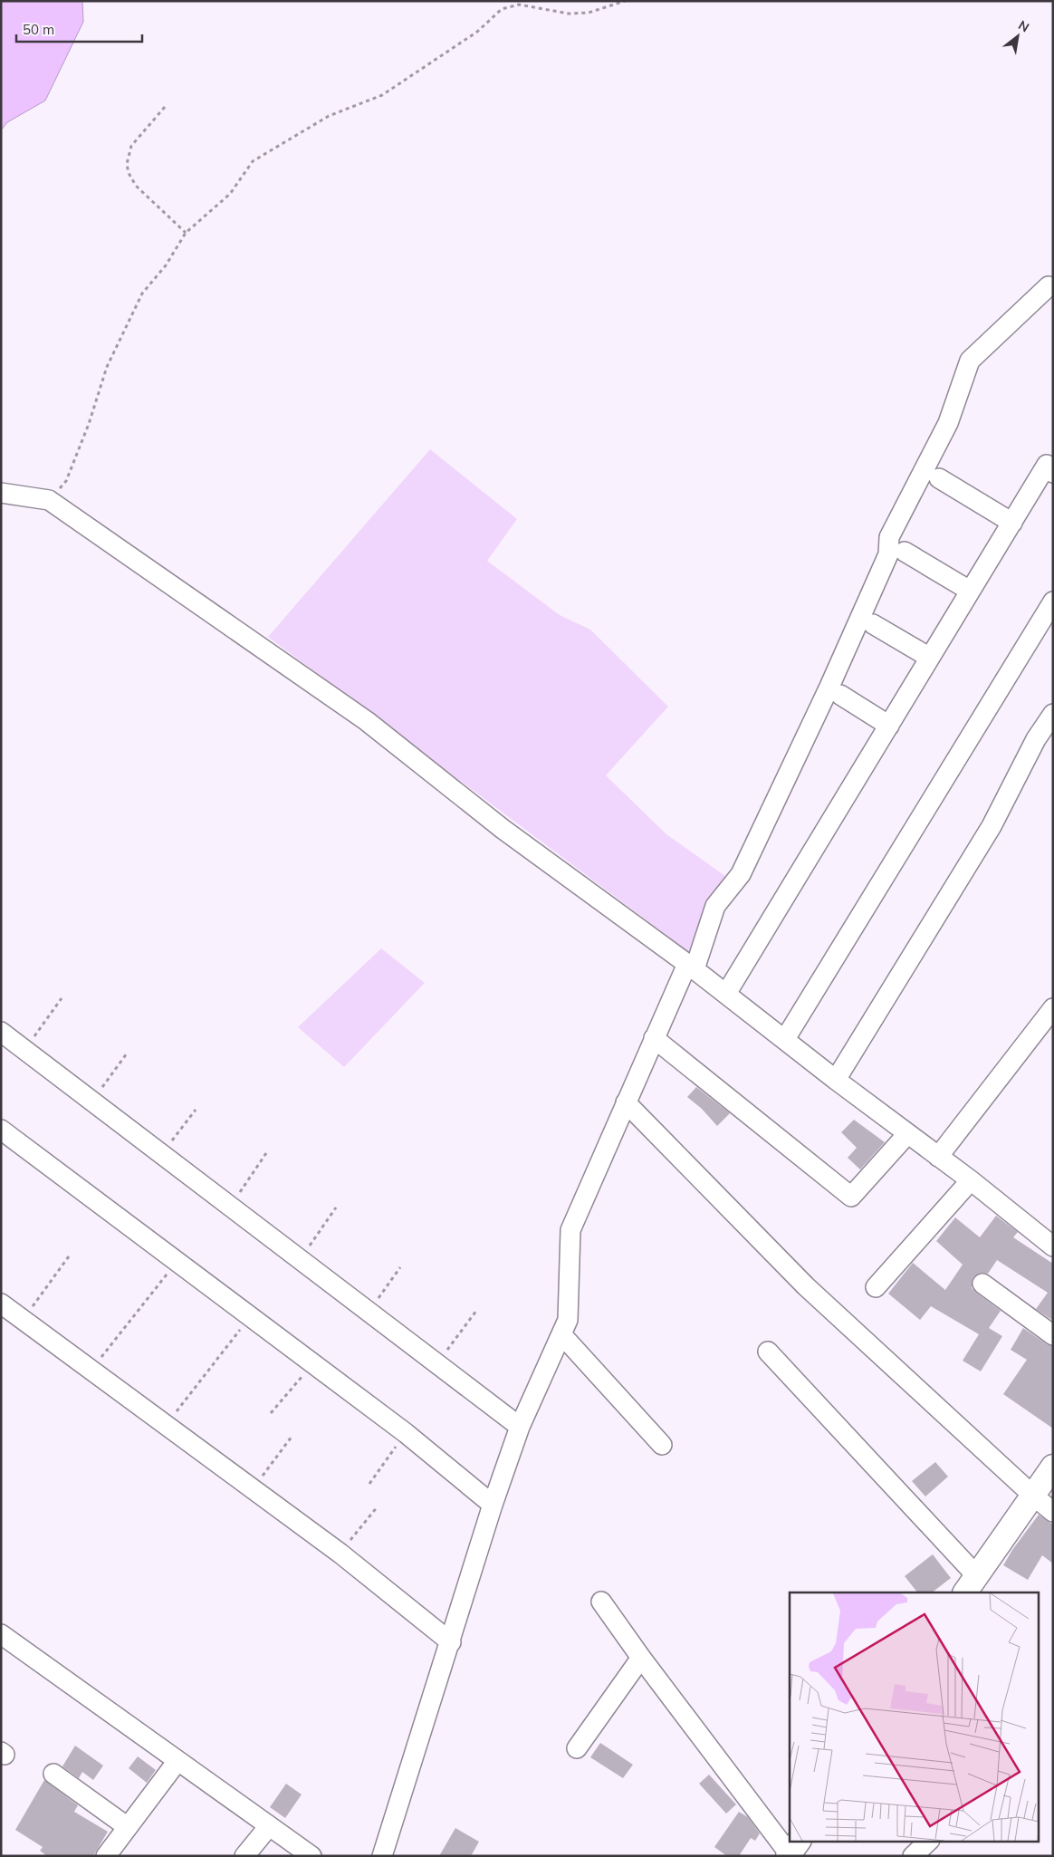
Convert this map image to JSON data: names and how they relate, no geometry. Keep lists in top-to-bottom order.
{
  "scale_bar": "50 m",
  "north": "top right"
}
